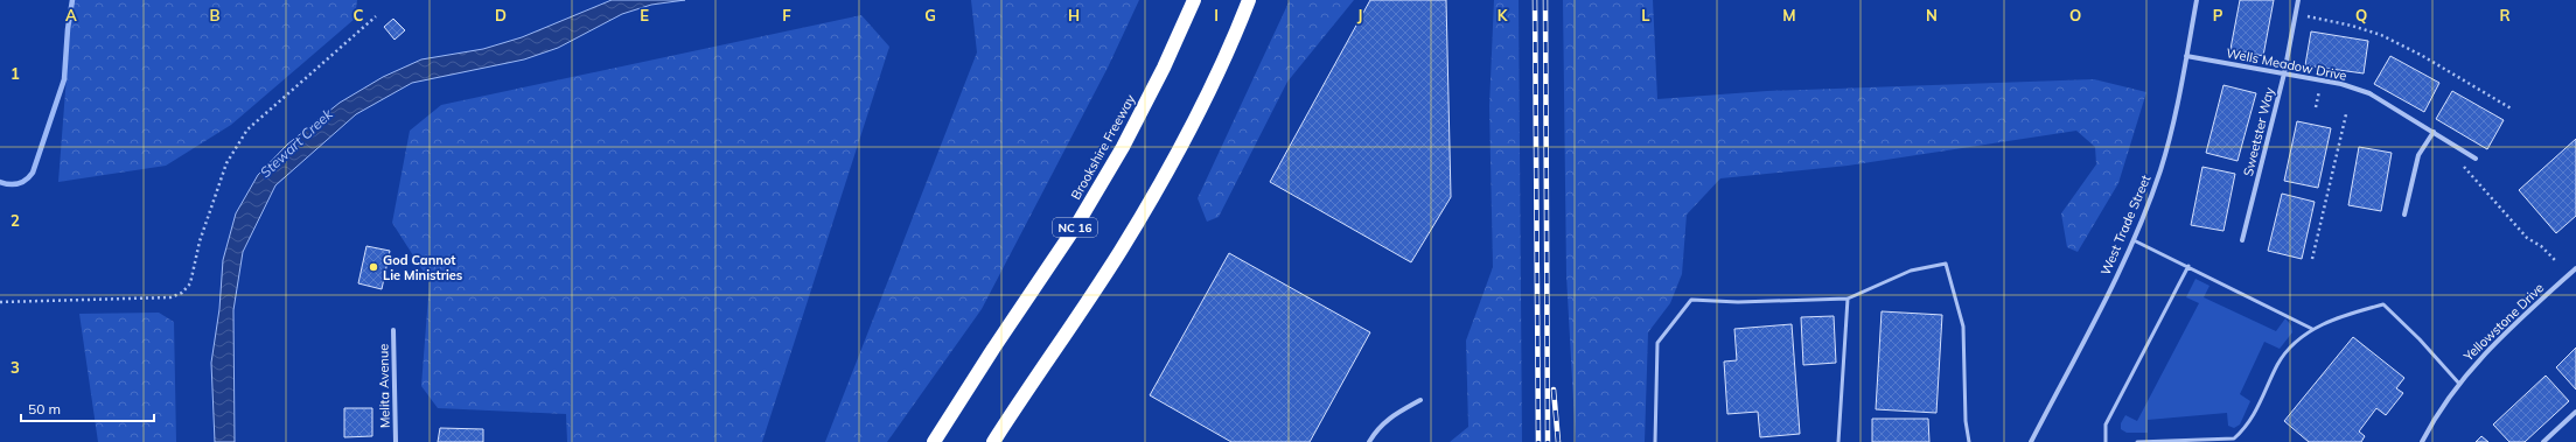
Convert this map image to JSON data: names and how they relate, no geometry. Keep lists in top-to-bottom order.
{
  "streets": {
    "highway": ["Brookshire Freeway", "NC 16"],
    "street": [
      "Wells Meadow Drive",
      "Sweetster Way",
      "West Trade Street",
      "Yellowstone Drive",
      "Melita Avenue"
    ]
  },
  "crossings": [
    ["Wells Meadow Drive", "Sweetster Way"],
    ["Wells Meadow Drive", "West Trade Street"]
  ],
  "water": ["Stewart Creek"],
  "places": ["God Cannot Lie Ministries"],
  "scale_bar": "50 m",
  "grid": {
    "columns": [
      "A",
      "B",
      "C",
      "D",
      "E",
      "F",
      "G",
      "H",
      "I",
      "J",
      "K",
      "L",
      "M",
      "N",
      "O",
      "P",
      "Q",
      "R"
    ],
    "rows": ["1", "2", "3"]
  }
}
